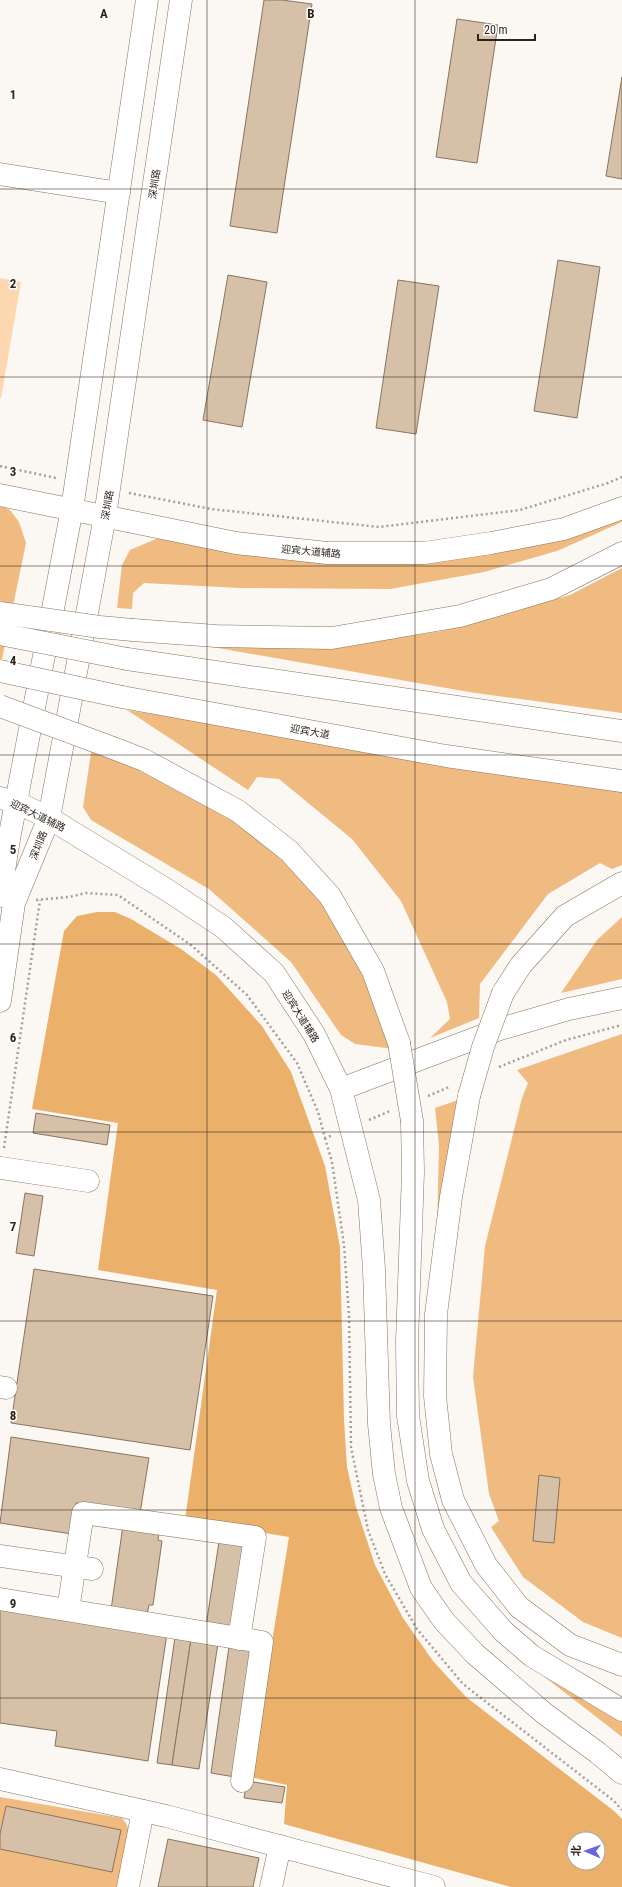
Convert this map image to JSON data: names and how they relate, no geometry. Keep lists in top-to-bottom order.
{
  "streets": {
    "main road": ["深圳路", "迎宾大道辅路", "迎宾大道"]
  },
  "crossings": [
    ["深圳路", "迎宾大道辅路"]
  ],
  "scale_bar": "20 m",
  "north": "left",
  "grid": {
    "columns": ["A", "B"],
    "rows": [
      "1",
      "2",
      "3",
      "4",
      "5",
      "6",
      "7",
      "8",
      "9"
    ]
  }
}
